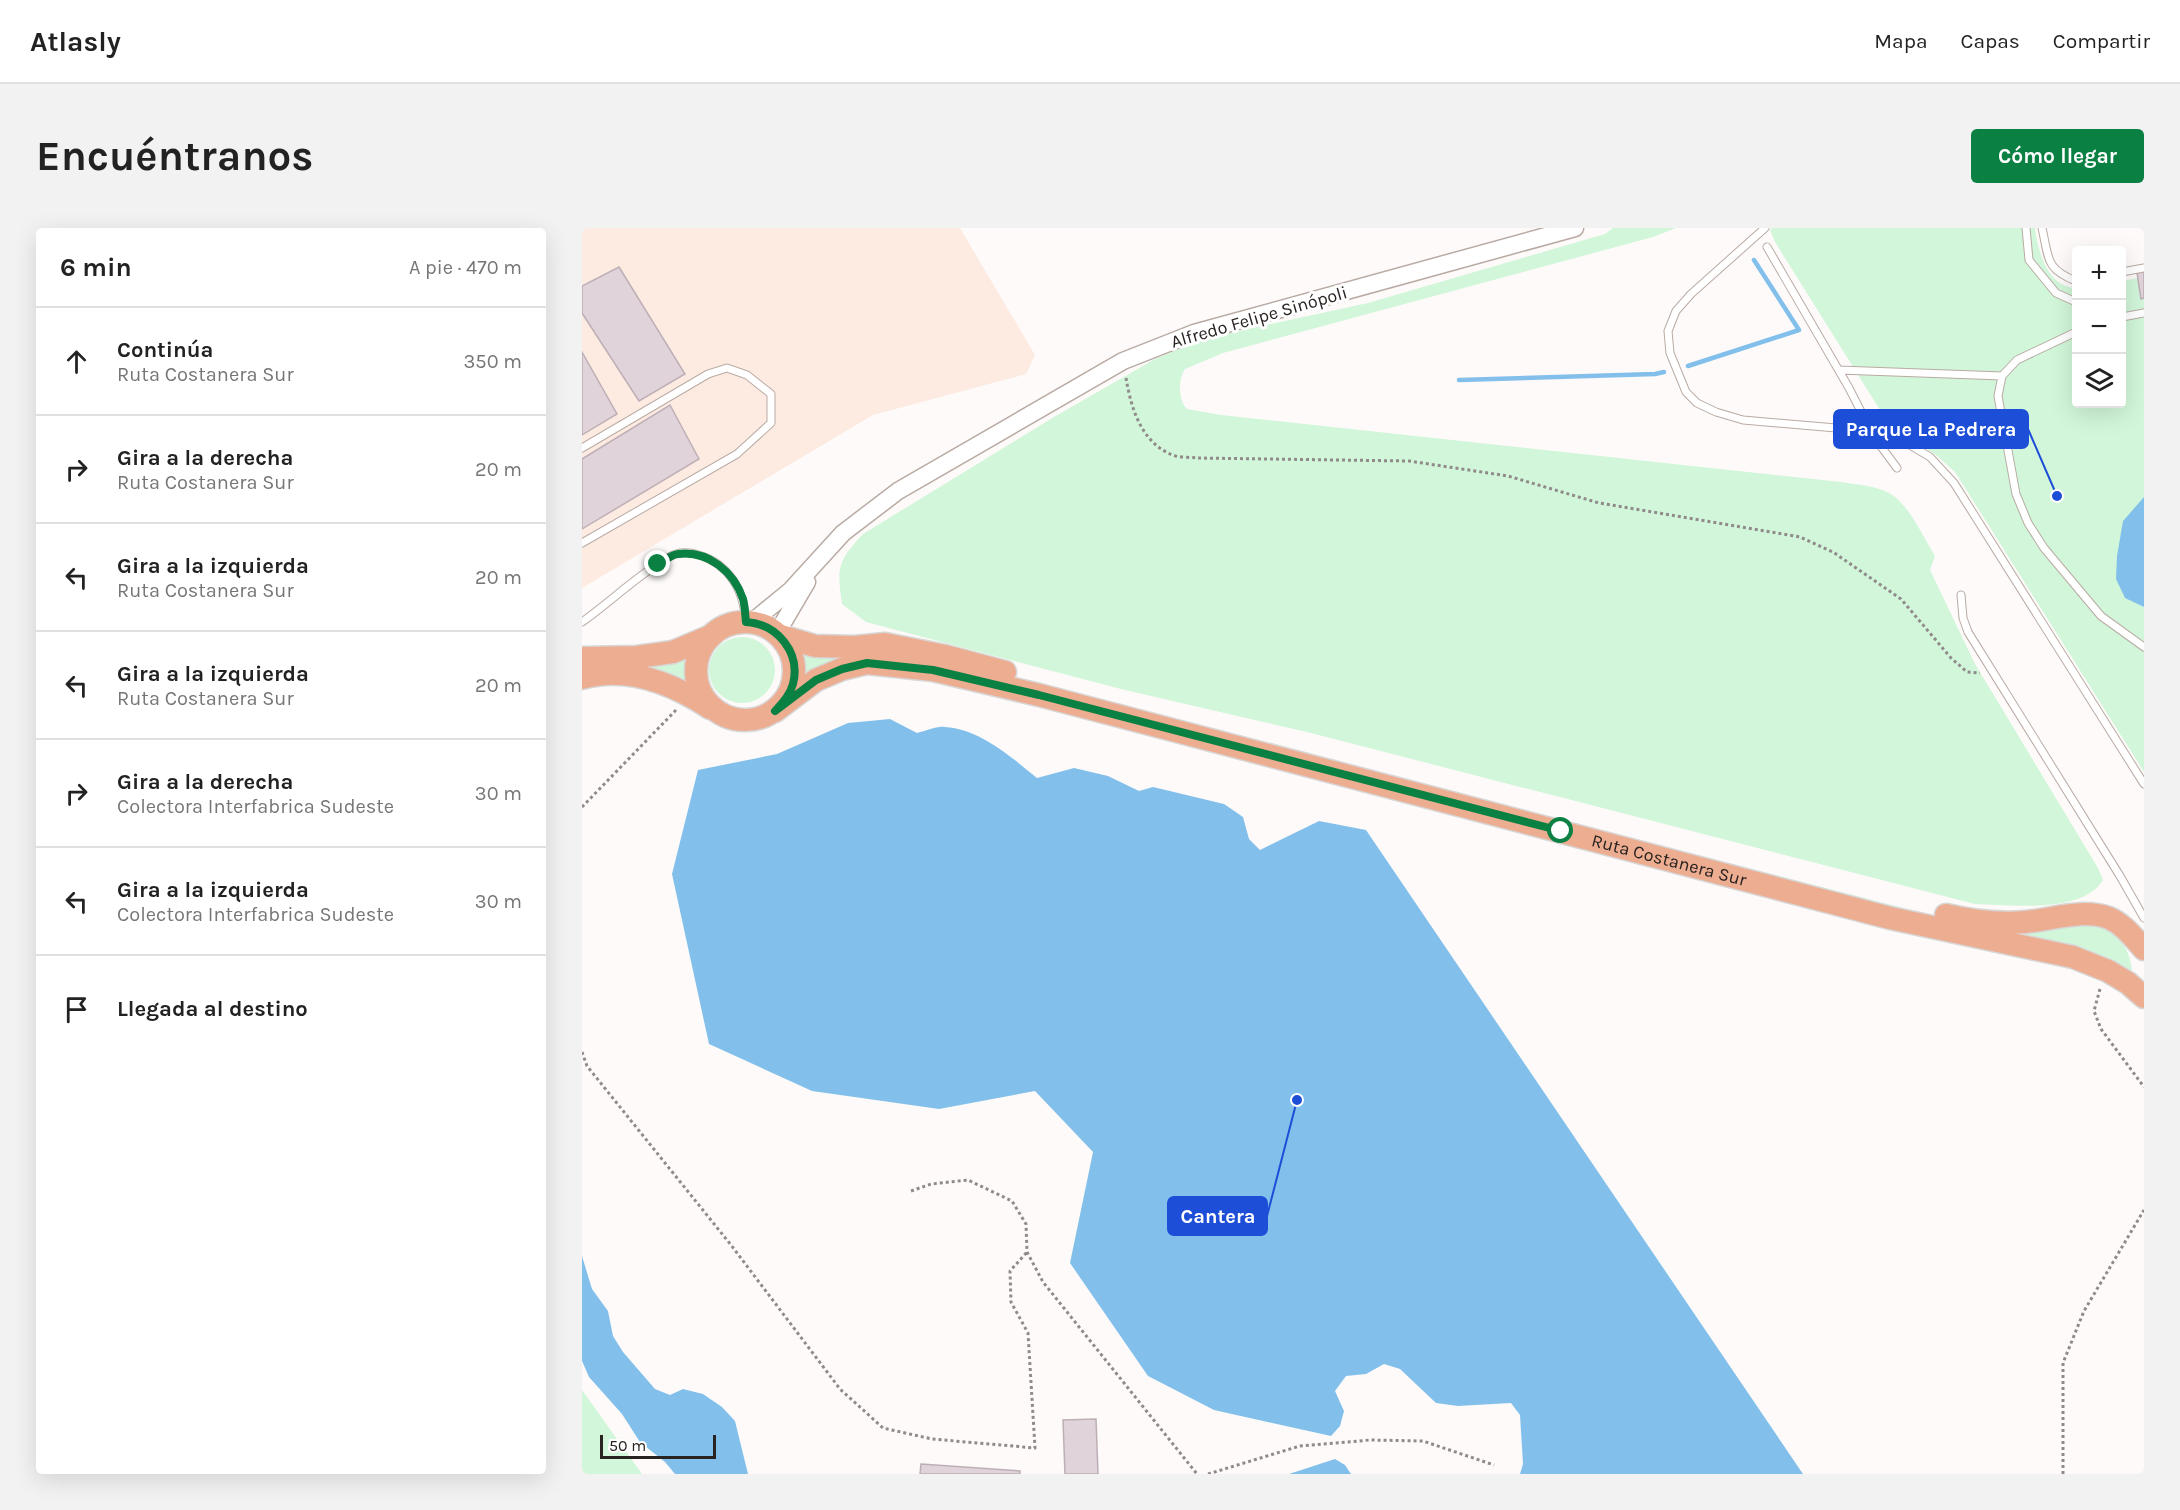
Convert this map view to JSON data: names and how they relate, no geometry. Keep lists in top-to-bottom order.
{
  "streets": {
    "main road": ["Ruta Costanera Sur"],
    "street": ["Alfredo Felipe Sinópoli"]
  },
  "places": ["Parque La Pedrera", "Cantera"],
  "scale_bar": "50 m",
  "page": {
    "header": "Atlasly",
    "nav": ["Mapa", "Capas", "Compartir"],
    "buttons": "Cómo llegar",
    "title": "Encuéntranos",
    "heading": ["6 min", "A pie · 470 m"],
    "map_buttons": ["+", "−"],
    "list": [
      ["Continúa", "Ruta Costanera Sur", "350 m"],
      ["Gira a la derecha", "Ruta Costanera Sur", "20 m"],
      ["Gira a la izquierda", "Ruta Costanera Sur", "20 m"],
      ["Gira a la izquierda", "Ruta Costanera Sur", "20 m"],
      ["Gira a la derecha", "Colectora Interfabrica Sudeste", "30 m"],
      ["Gira a la izquierda", "Colectora Interfabrica Sudeste", "30 m"],
      "Llegada al destino"
    ],
    "scale": "50 m"
  }
}
